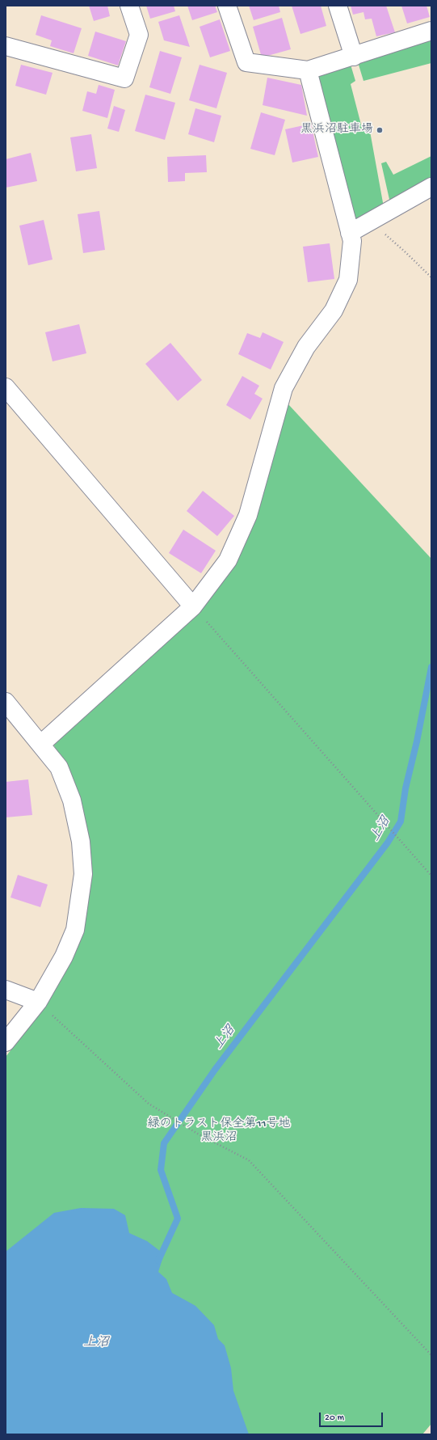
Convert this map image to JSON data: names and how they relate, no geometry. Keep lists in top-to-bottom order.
{
  "water": ["上沼"],
  "parks": ["緑のトラスト保全第11号地 黒浜沼"],
  "places": ["黒浜沼駐車場"],
  "scale_bar": "20 m"
}
